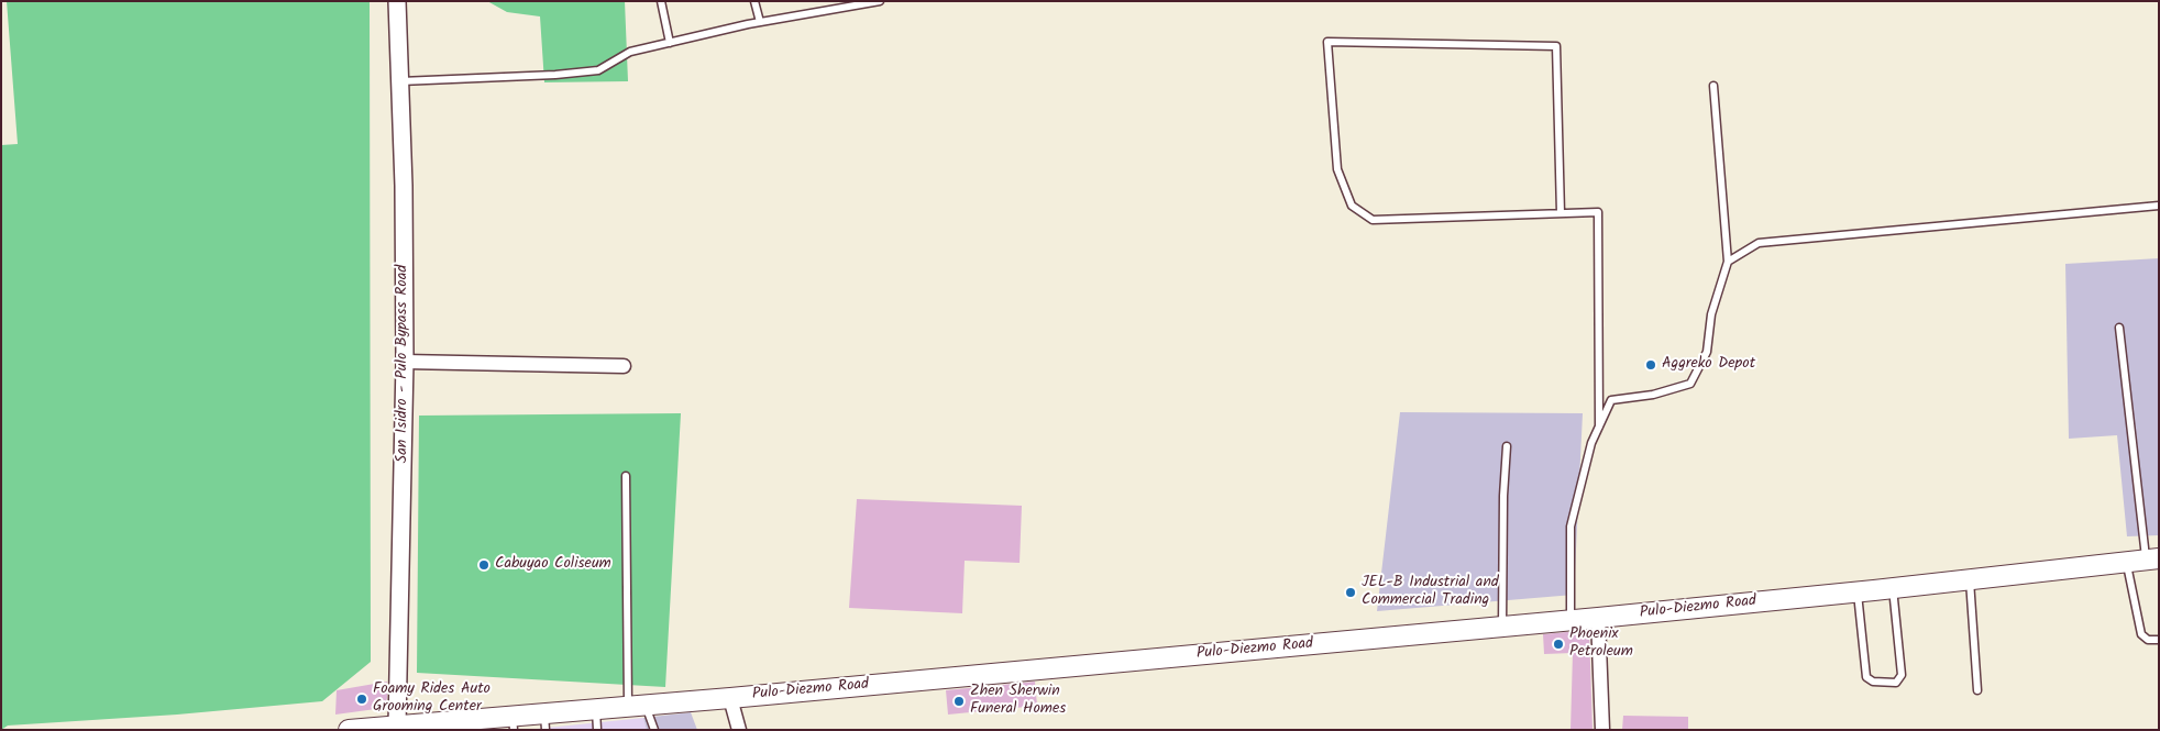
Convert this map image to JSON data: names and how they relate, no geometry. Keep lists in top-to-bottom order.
{
  "streets": {
    "main road": ["Pulo-Diezmo Road"],
    "street": ["San Isidro - Pulo Bypass Road"]
  },
  "crossings": [
    ["San Isidro - Pulo Bypass Road", "Pulo-Diezmo Road"]
  ],
  "places": [
    "Aggreko Depot",
    "Cabuyao Coliseum",
    "JEL-B Industrial and Commercial Trading",
    "Phoenix Petroleum",
    "Foamy Rides Auto Grooming Center",
    "Zhen Sherwin Funeral Homes"
  ]
}
